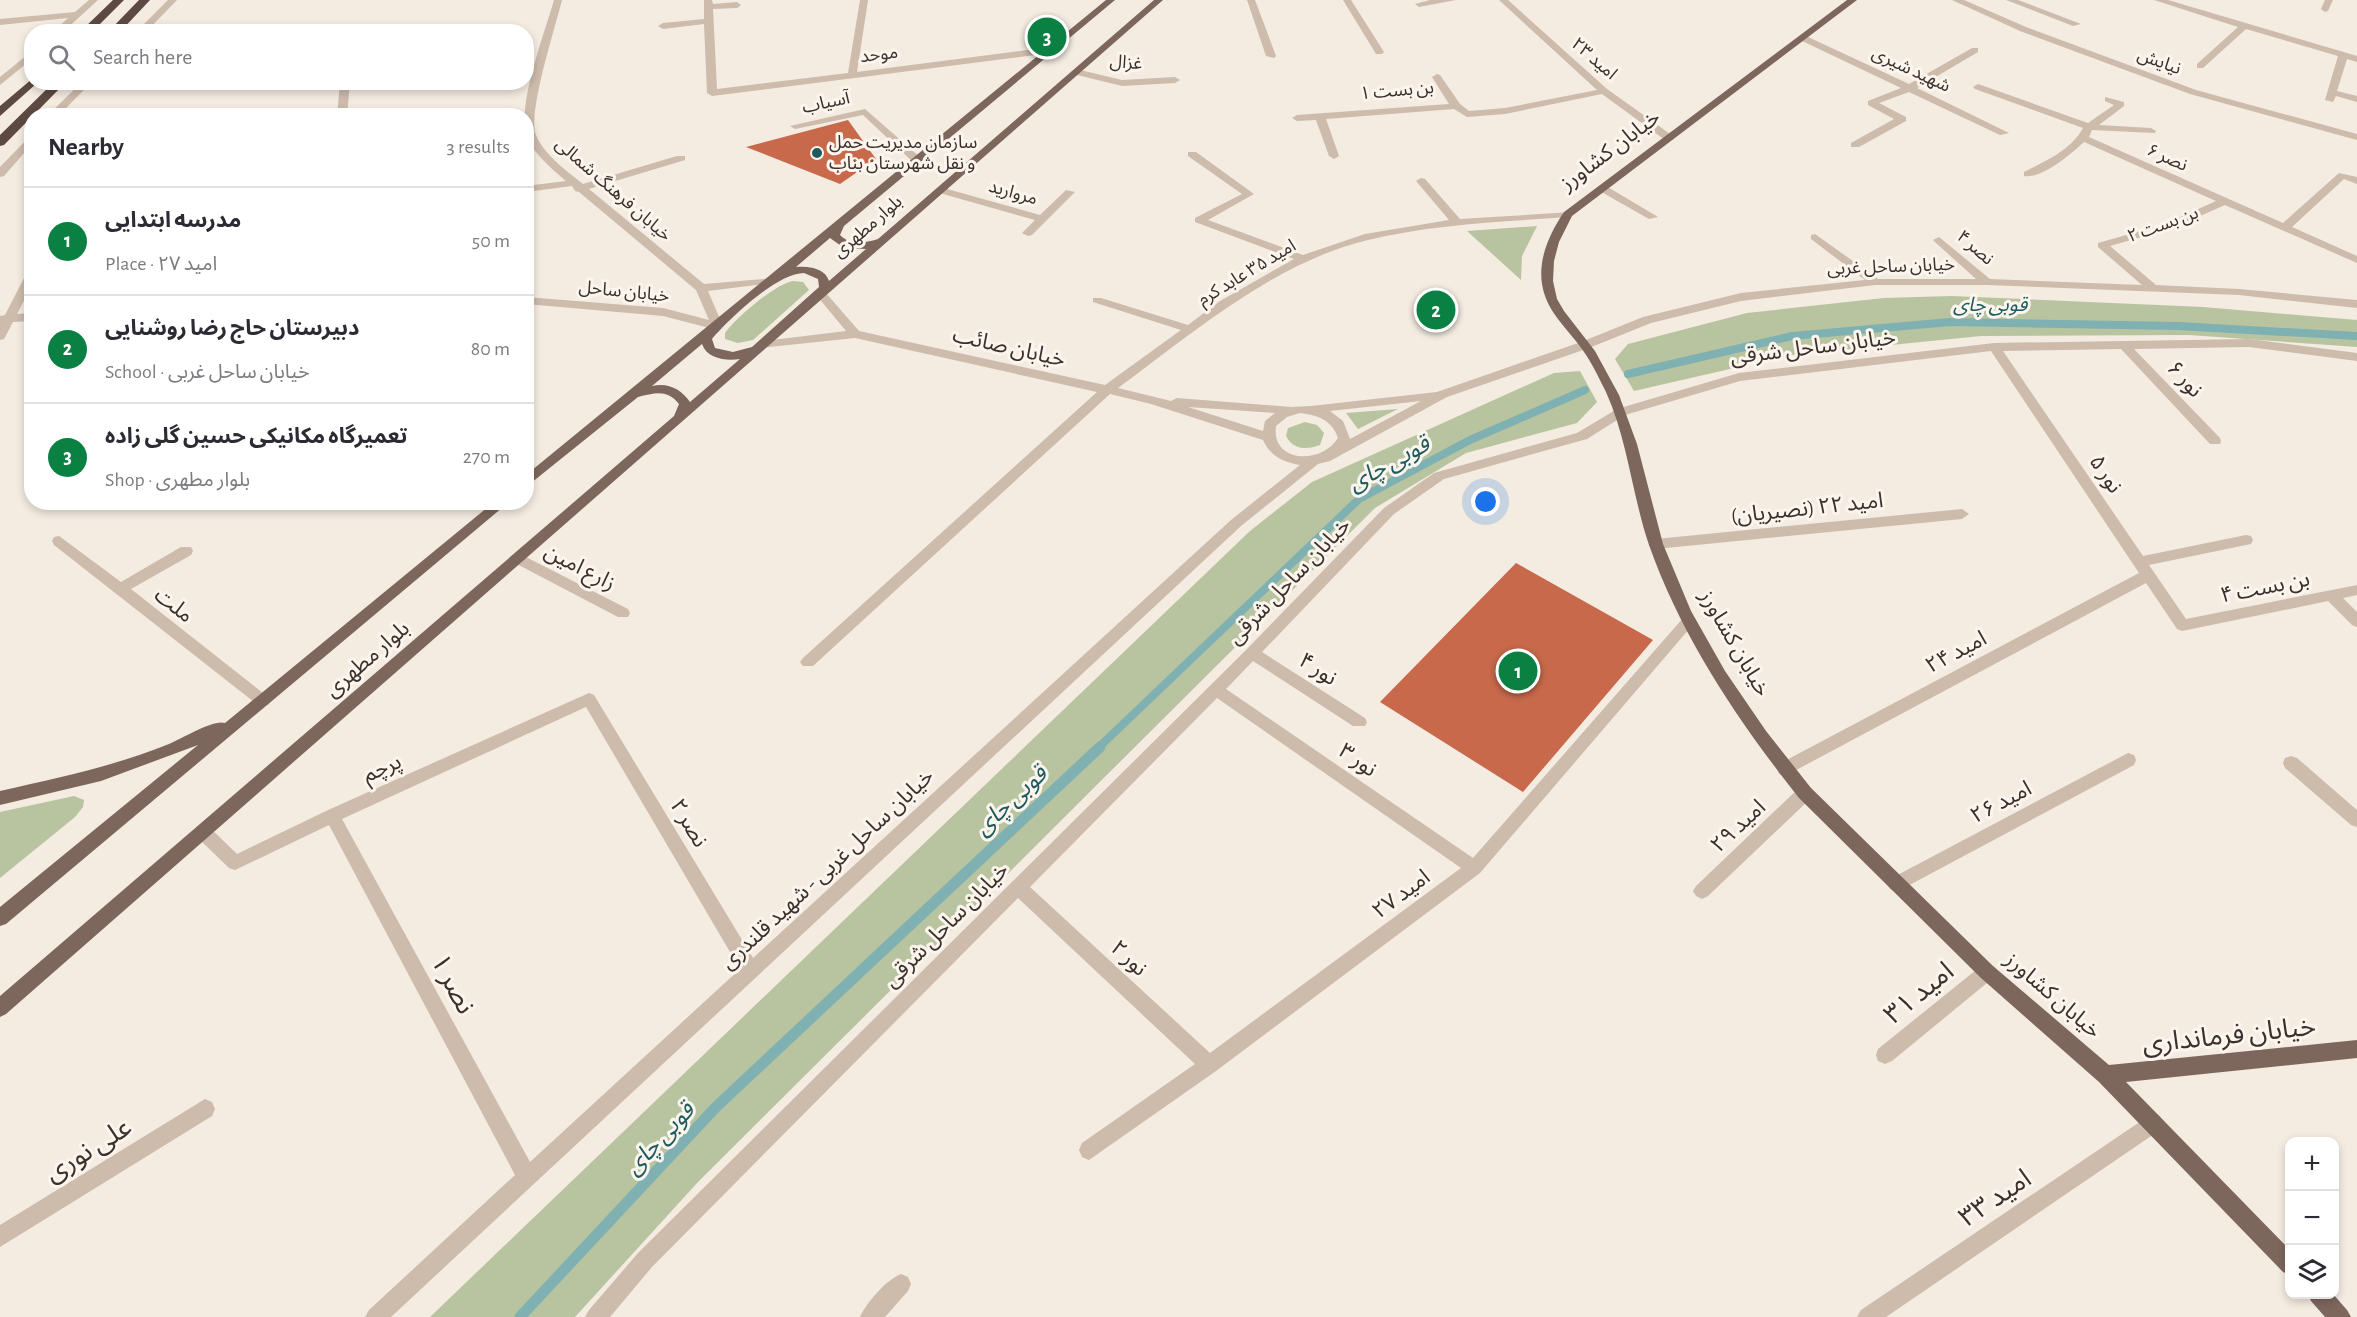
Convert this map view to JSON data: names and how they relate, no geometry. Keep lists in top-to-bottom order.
{
  "streets": {
    "main road": ["خیابان کشاورز", "بلوار مطهری", "خیابان فرمانداری"],
    "street": [
      "موحد",
      "امید ۲۳",
      "نیایش",
      "غزال",
      "شهید شیری",
      "بن بست ۱",
      "آسیاب",
      "نصر ۶",
      "خیابان فرهنگ شمالی",
      "مروارید",
      "بن بست ۲",
      "نصر ۴",
      "خیابان ساحل غربی",
      "امید ۳۵ عابد کرم",
      "خیابان ساحل",
      "خیابان صائب",
      "خیابان ساحل شرقی",
      "نور ۶",
      "نور ۵",
      "امید ۲۲ (نصیریان)",
      "زارع امین",
      "بن بست ۴",
      "ملت",
      "امید ۲۴",
      "نور ۴",
      "نور ۳",
      "پرچم",
      "امید ۲۶",
      "نصر ۲",
      "امید ۲۹",
      "خیابان ساحل غربی - شهید قلندری",
      "امید ۲۷",
      "نور ۲",
      "نصر ۱",
      "امید ۳۱",
      "علی نوری",
      "امید ۳۳"
    ]
  },
  "crossings": [
    ["موحد", "بلوار مطهری"],
    ["امید ۲۳", "بن بست ۱"],
    ["امید ۲۳", "خیابان کشاورز"],
    ["غزال", "بلوار مطهری"],
    ["شهید شیری", "خیابان کشاورز"],
    ["آسیاب", "بلوار مطهری"],
    ["خیابان کشاورز", "خیابان ساحل غربی"],
    ["خیابان کشاورز", "امید ۳۵ عابد کرم"],
    ["خیابان کشاورز", "خیابان ساحل شرقی"],
    ["خیابان کشاورز", "امید ۲۲ (نصیریان)"],
    ["خیابان کشاورز", "امید ۲۴"],
    ["خیابان کشاورز", "امید ۲۶"],
    ["خیابان کشاورز", "امید ۲۹"],
    ["خیابان کشاورز", "امید ۲۷"],
    ["خیابان کشاورز", "امید ۳۱"],
    ["خیابان کشاورز", "خیابان فرمانداری"],
    ["خیابان کشاورز", "امید ۳۳"],
    ["نصر ۶", "بن بست ۲"],
    ["خیابان فرهنگ شمالی", "بلوار مطهری"],
    ["خیابان فرهنگ شمالی", "خیابان ساحل"],
    ["مروارید", "بلوار مطهری"],
    ["بن بست ۲", "خیابان ساحل غربی"],
    ["بلوار مطهری", "خیابان ساحل"],
    ["بلوار مطهری", "خیابان صائب"],
    ["بلوار مطهری", "زارع امین"],
    ["بلوار مطهری", "ملت"],
    ["بلوار مطهری", "پرچم"],
    ["نصر ۴", "خیابان ساحل غربی"],
    ["خیابان ساحل غربی", "خیابان صائب"],
    ["خیابان ساحل غربی", "خیابان ساحل غربی - شهید قلندری"],
    ["امید ۳۵ عابد کرم", "خیابان صائب"],
    ["خیابان صائب", "خیابان ساحل غربی - شهید قلندری"],
    ["خیابان ساحل شرقی", "نور ۶"],
    ["خیابان ساحل شرقی", "نور ۵"],
    ["خیابان ساحل شرقی", "نور ۴"],
    ["خیابان ساحل شرقی", "نور ۳"],
    ["خیابان ساحل شرقی", "نور ۲"],
    ["نور ۵", "بن بست ۴"],
    ["نور ۵", "امید ۲۴"],
    ["نور ۳", "امید ۲۷"],
    ["پرچم", "نصر ۲"],
    ["پرچم", "نصر ۱"],
    ["نصر ۲", "خیابان ساحل غربی - شهید قلندری"],
    ["خیابان ساحل غربی - شهید قلندری", "نصر ۱"],
    ["امید ۲۷", "نور ۲"]
  ],
  "water": ["قوبی چای"],
  "places": ["سازمان مدیریت حمل و نقل شهرستان بناب"],
  "page": {
    "pins": ["3", "2", "1"],
    "search": "Search here",
    "heading": ["Nearby", "3 results"],
    "list": [
      {
        "mark": "1",
        "name": "مدرسه ابتدایی",
        "note": "Place · امید ۲۷",
        "value": "50 m"
      },
      {
        "mark": "2",
        "name": "دبیرستان حاج رضا روشنایی",
        "note": "School · خیابان ساحل غربی",
        "value": "80 m"
      },
      {
        "mark": "3",
        "name": "تعمیرگاه مکانیکی حسین گلی زاده",
        "note": "Shop · بلوار مطهری",
        "value": "270 m"
      }
    ],
    "map_buttons": ["+", "−"]
  }
}
